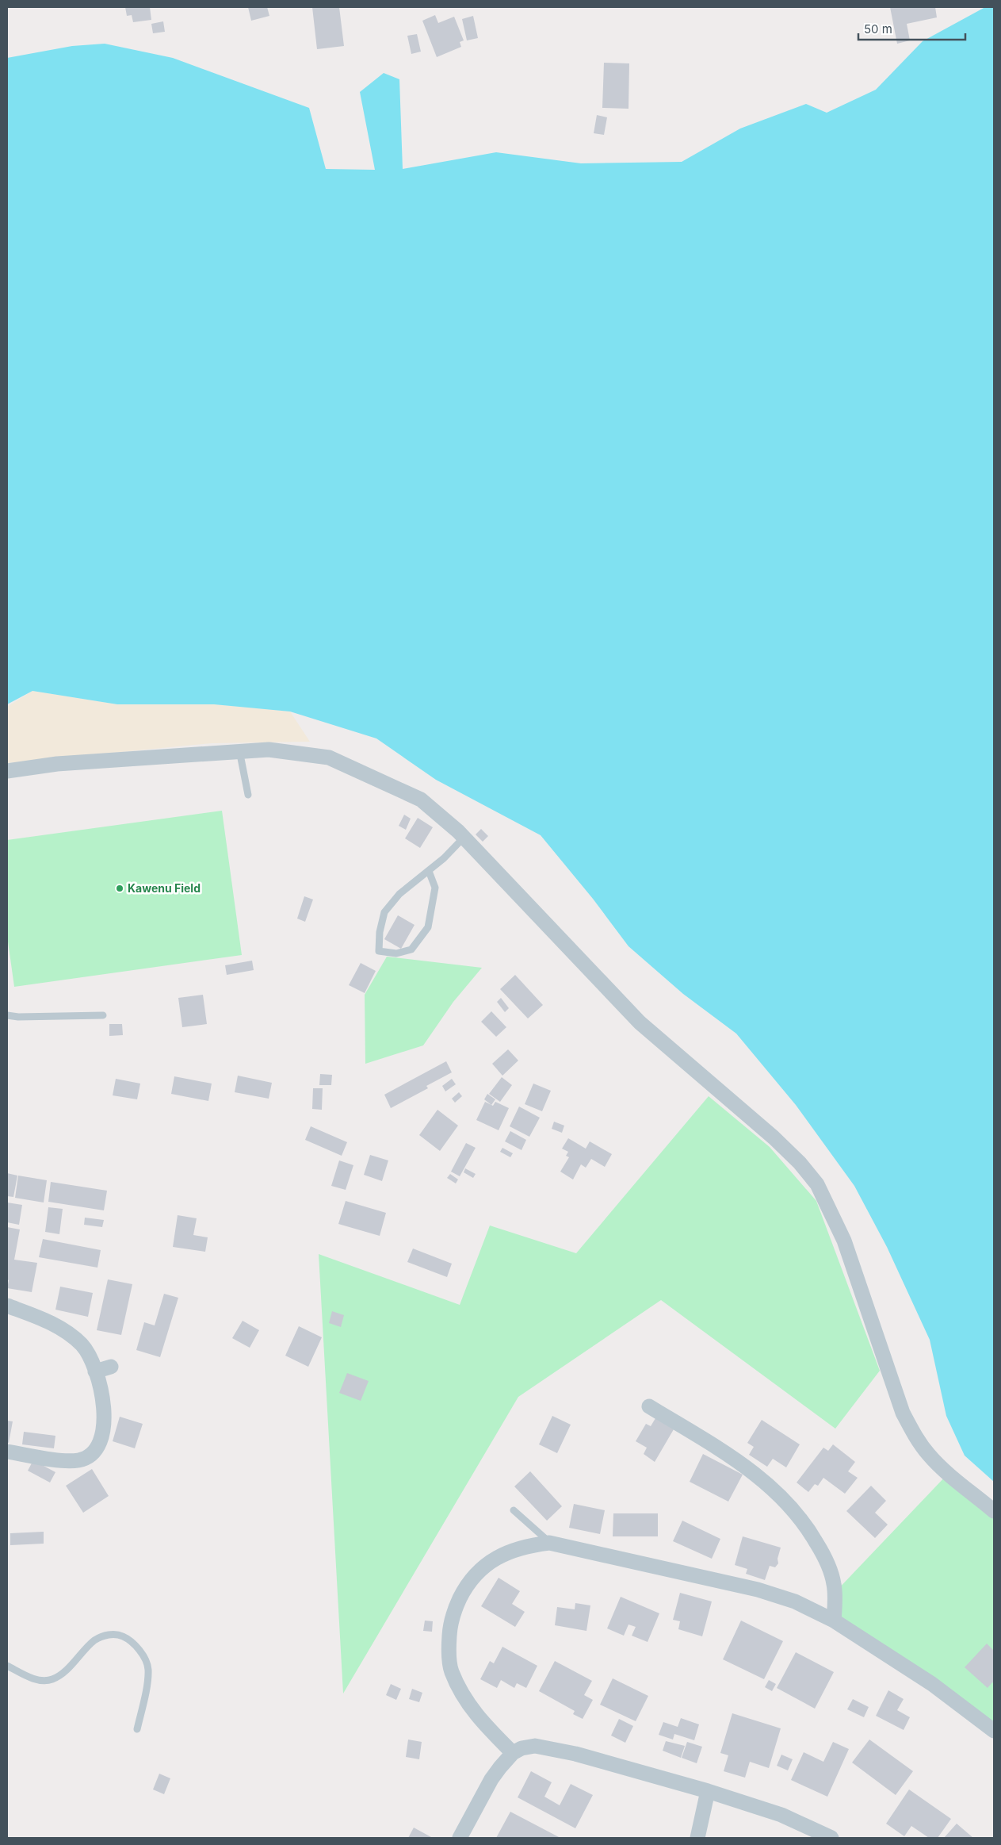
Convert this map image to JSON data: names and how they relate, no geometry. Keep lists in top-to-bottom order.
{
  "places": ["Kawenu Field"],
  "scale_bar": "50 m"
}
